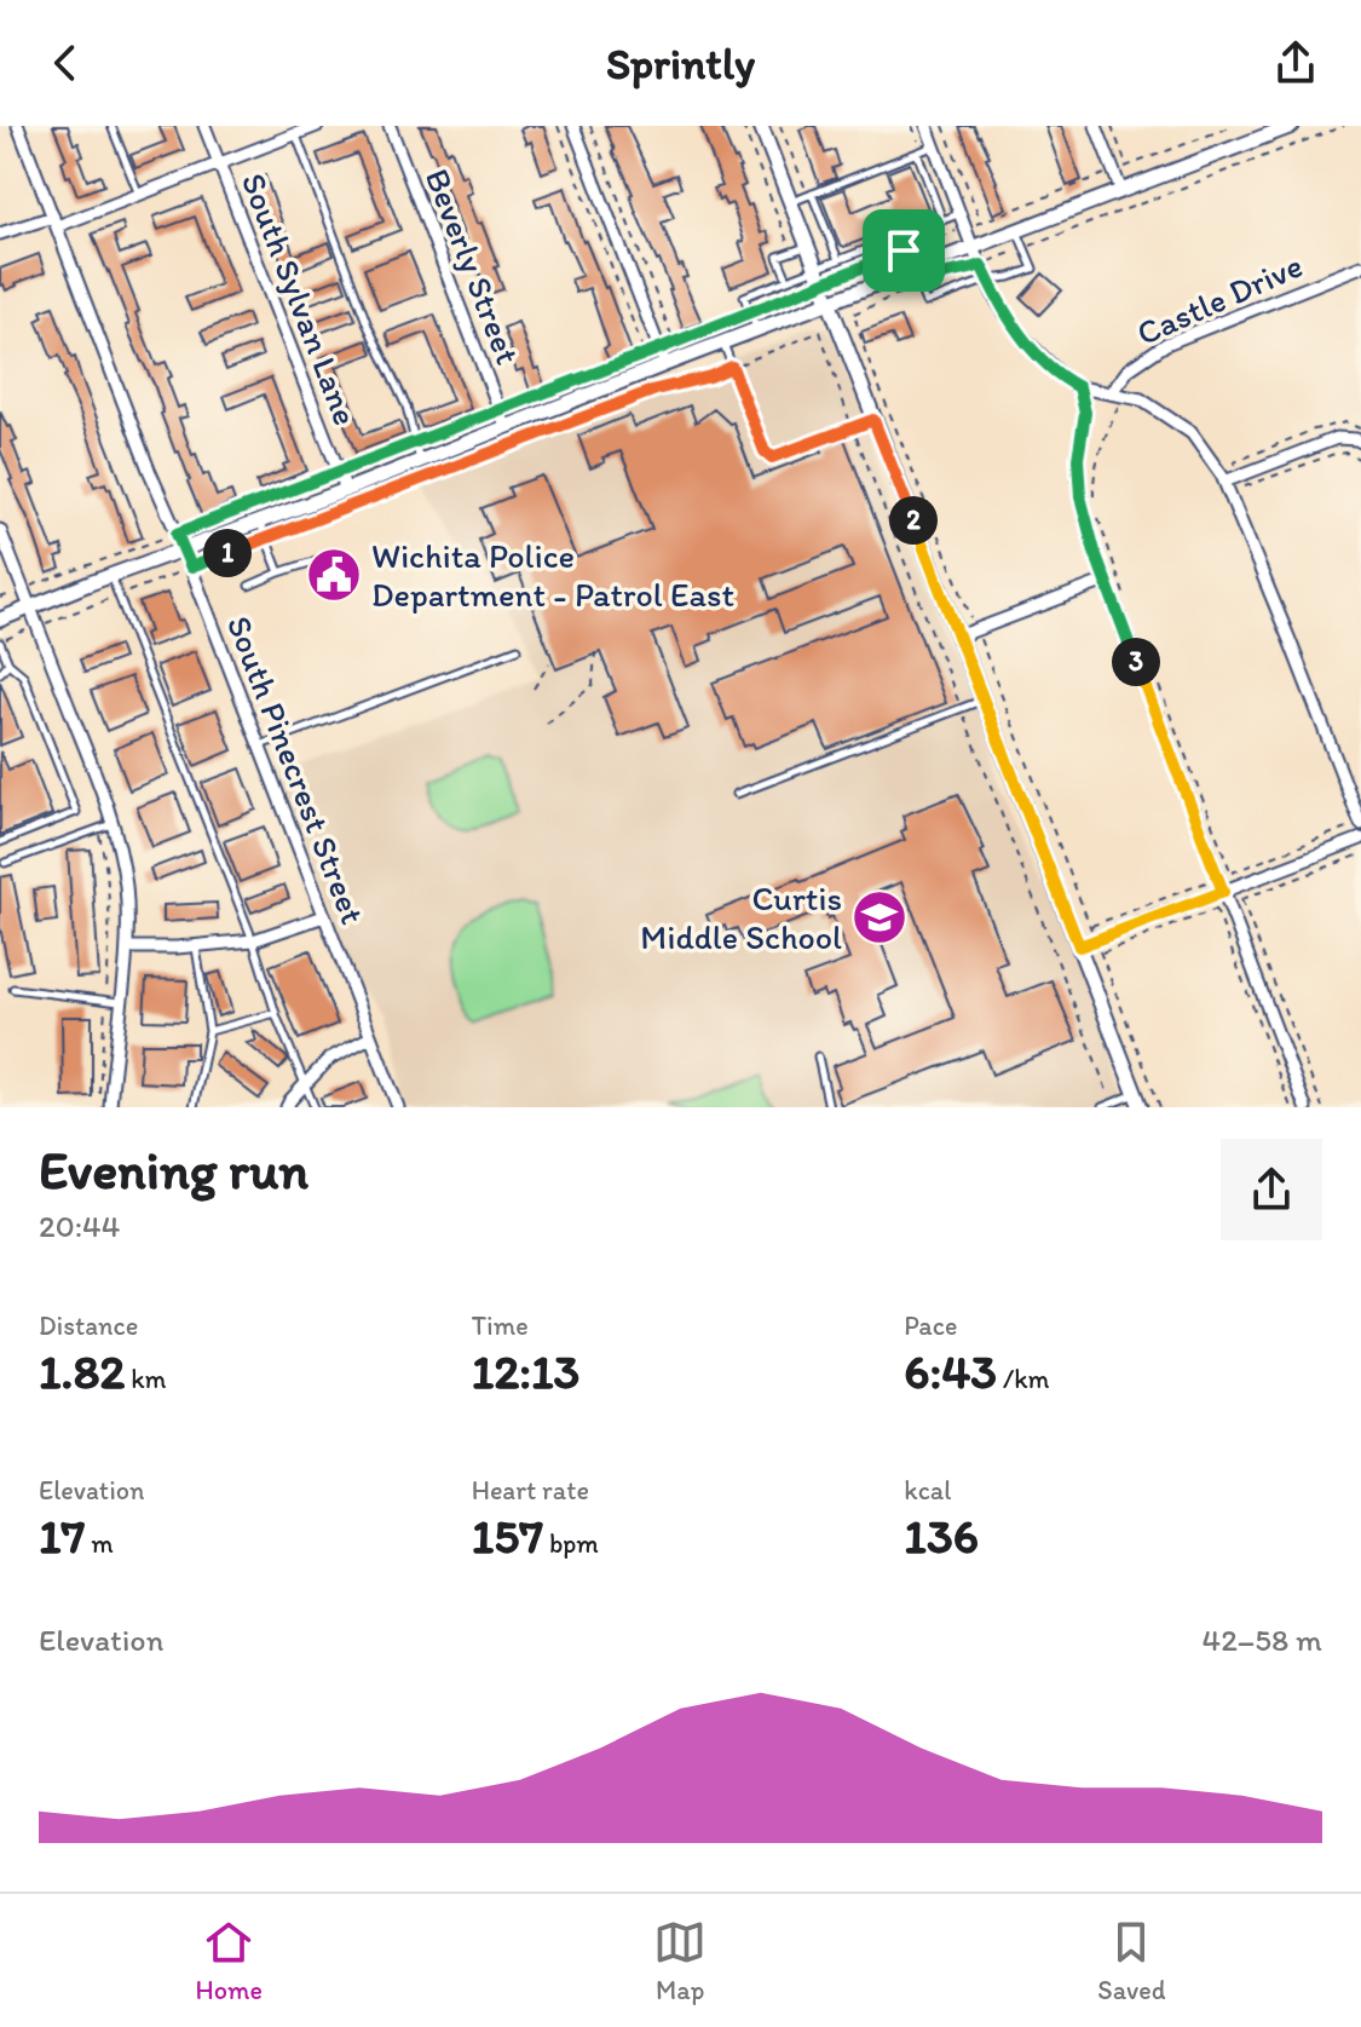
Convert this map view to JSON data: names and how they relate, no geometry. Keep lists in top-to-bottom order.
{
  "streets": {
    "street": [
      "Beverly Street",
      "South Sylvan Lane",
      "Castle Drive",
      "South Pinecrest Street"
    ]
  },
  "places": {
    "public building": ["Wichita Police Department - Patrol East"],
    "school or university": ["Curtis Middle School"]
  },
  "page": {
    "header": "Sprintly",
    "pins": ["2", "1", "3"],
    "heading": ["Evening run", "20:44"],
    "stats": [
      ["Distance", "1.82 km"],
      ["Time", "12:13"],
      ["Pace", "6:43 /km"],
      ["Elevation", "17 m"],
      ["Heart rate", "157 bpm"],
      ["kcal", "136"]
    ],
    "chart": ["Elevation", "42–58 m"],
    "tabs": ["Home", "Map", "Saved"]
  }
}
